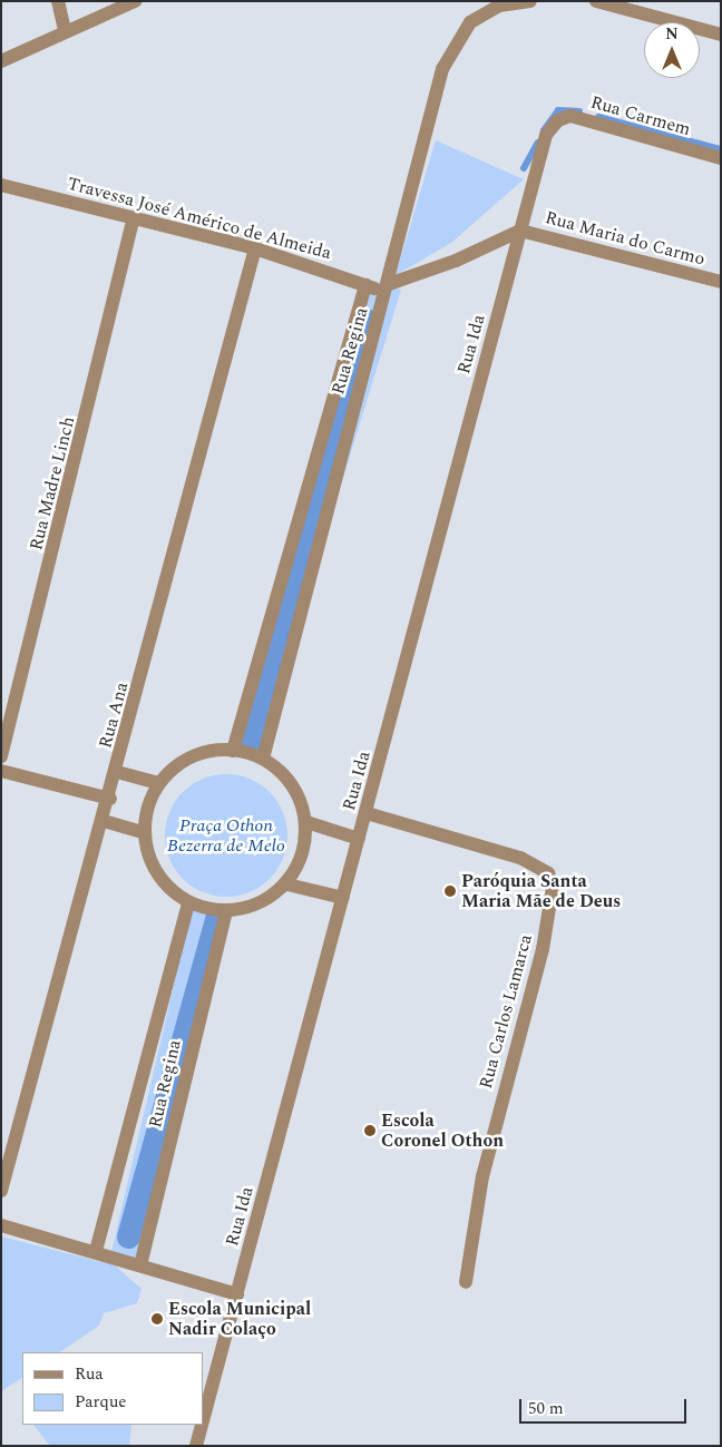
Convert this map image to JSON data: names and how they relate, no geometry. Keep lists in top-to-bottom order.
{
  "streets": {
    "street": [
      "Rua Carmem",
      "Travessa José Américo de Almeida",
      "Rua Maria do Carmo",
      "Rua Ida",
      "Rua Regina",
      "Rua Madre Linch",
      "Rua Ana",
      "Rua Carlos Lamarca"
    ]
  },
  "crossings": [
    ["Rua Carmem", "Rua Ida"],
    ["Travessa José Américo de Almeida", "Rua Regina"],
    ["Travessa José Américo de Almeida", "Rua Madre Linch"],
    ["Travessa José Américo de Almeida", "Rua Ana"],
    ["Rua Maria do Carmo", "Rua Ida"],
    ["Rua Ida", "Rua Carlos Lamarca"]
  ],
  "parks": ["Praça Othon Bezerra de Melo"],
  "places": ["Paróquia Santa Maria Mãe de Deus", "Escola Coronel Othon", "Escola Municipal Nadir Colaço"],
  "legend": ["Rua", "Parque"],
  "scale_bar": "50 m",
  "north": "top"
}
